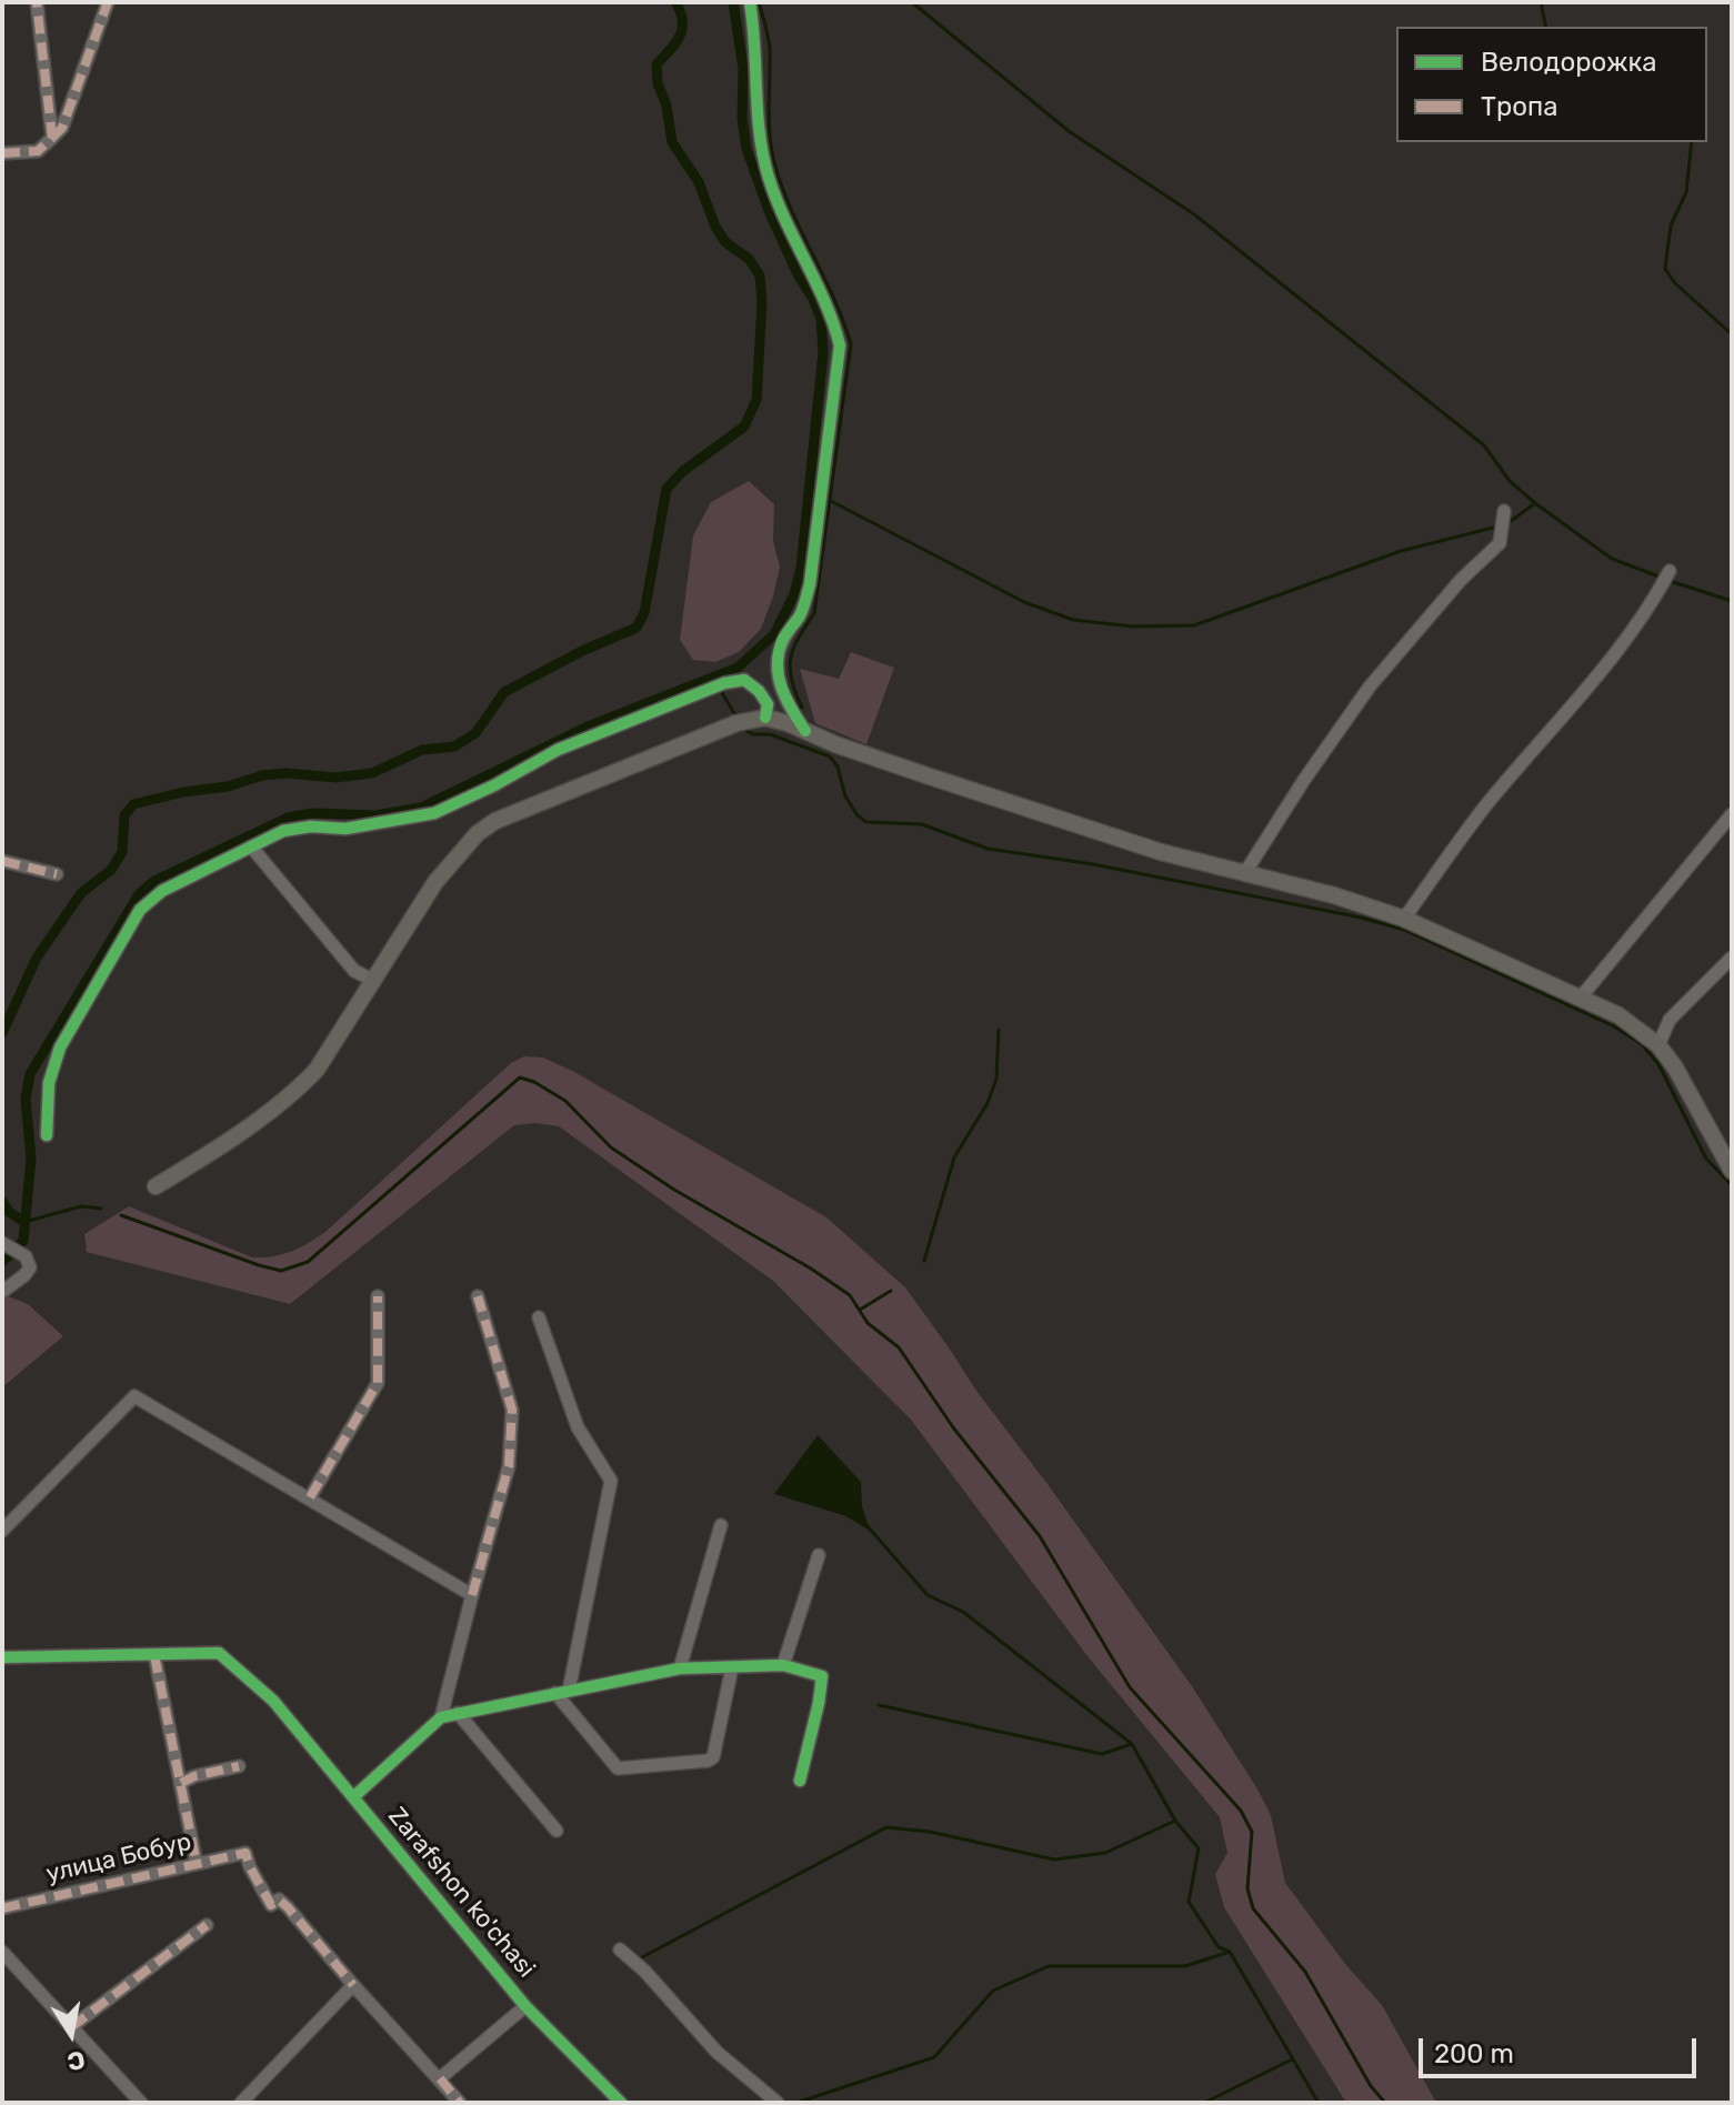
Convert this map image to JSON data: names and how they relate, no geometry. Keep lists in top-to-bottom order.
{
  "streets": {
    "street": ["улица Бобур", "Zarafshon ko'chasi"]
  },
  "legend": ["Велодорожка", "Тропа"],
  "scale_bar": "200 m",
  "north": "bottom"
}
